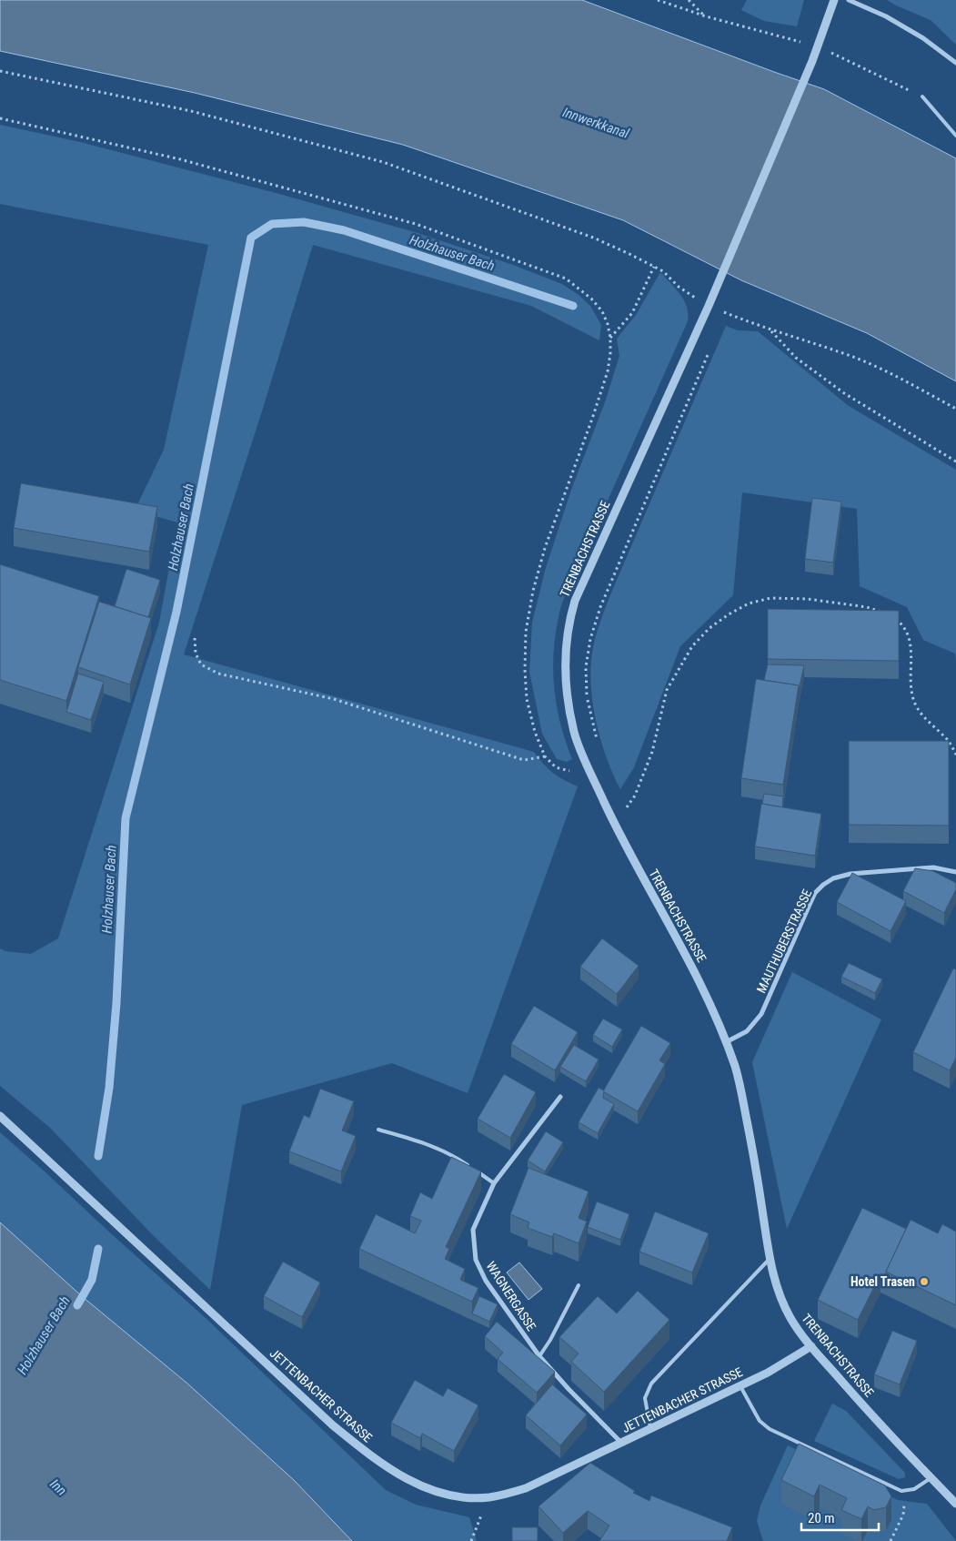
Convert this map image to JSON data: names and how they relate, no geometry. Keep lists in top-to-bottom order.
{
  "streets": {
    "street": [
      "TRENBACHSTRASSE",
      "MAUTHUBERSTRASSE",
      "WAGNERGASSE",
      "JETTENBACHER STRASSE"
    ]
  },
  "crossings": [
    ["TRENBACHSTRASSE", "MAUTHUBERSTRASSE"],
    ["TRENBACHSTRASSE", "JETTENBACHER STRASSE"],
    ["WAGNERGASSE", "JETTENBACHER STRASSE"]
  ],
  "water": ["Innwerkkanal", "Holzhauser Bach", "Inn"],
  "places": ["Hotel Trasen"],
  "scale_bar": "20 m"
}
